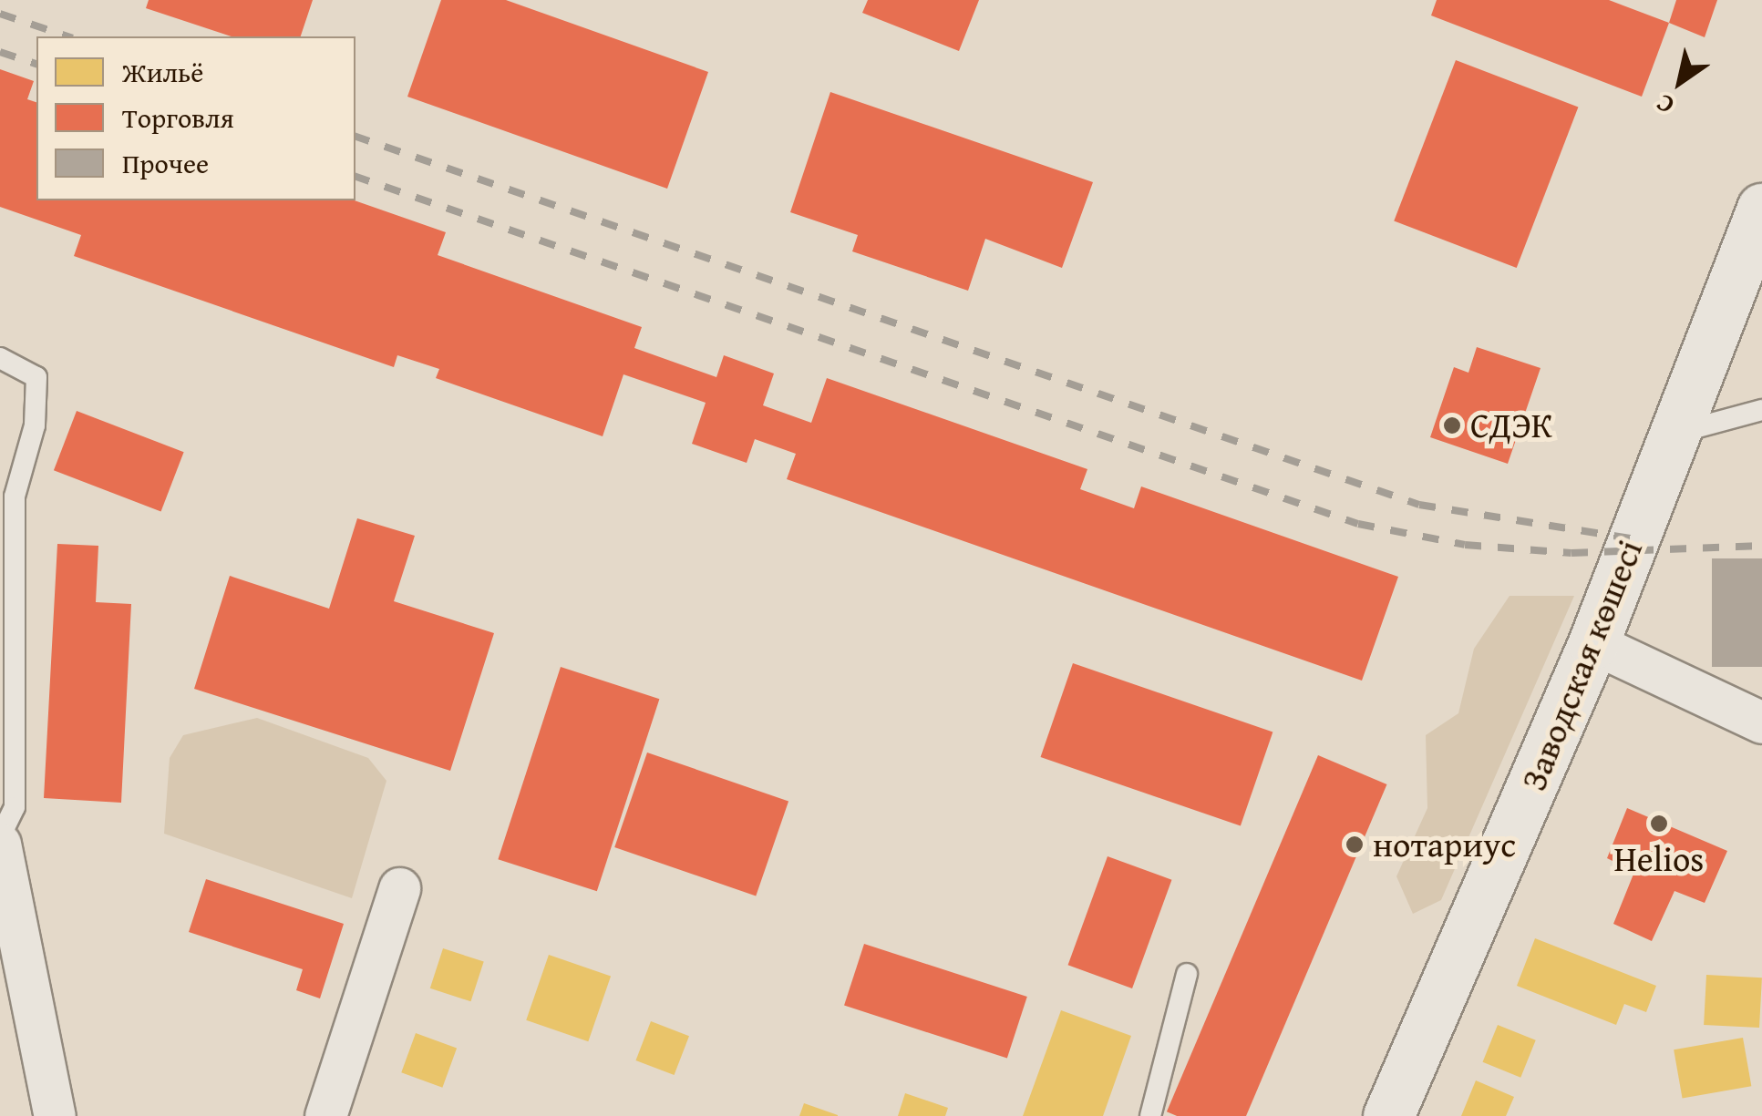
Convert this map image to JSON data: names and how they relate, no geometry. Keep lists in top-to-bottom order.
{
  "streets": {
    "street": ["Заводская көшесі"]
  },
  "places": ["СДЭК", "Helios", "нотариус"],
  "legend": ["Жильё", "Торговля", "Прочее"],
  "north": "bottom left"
}
